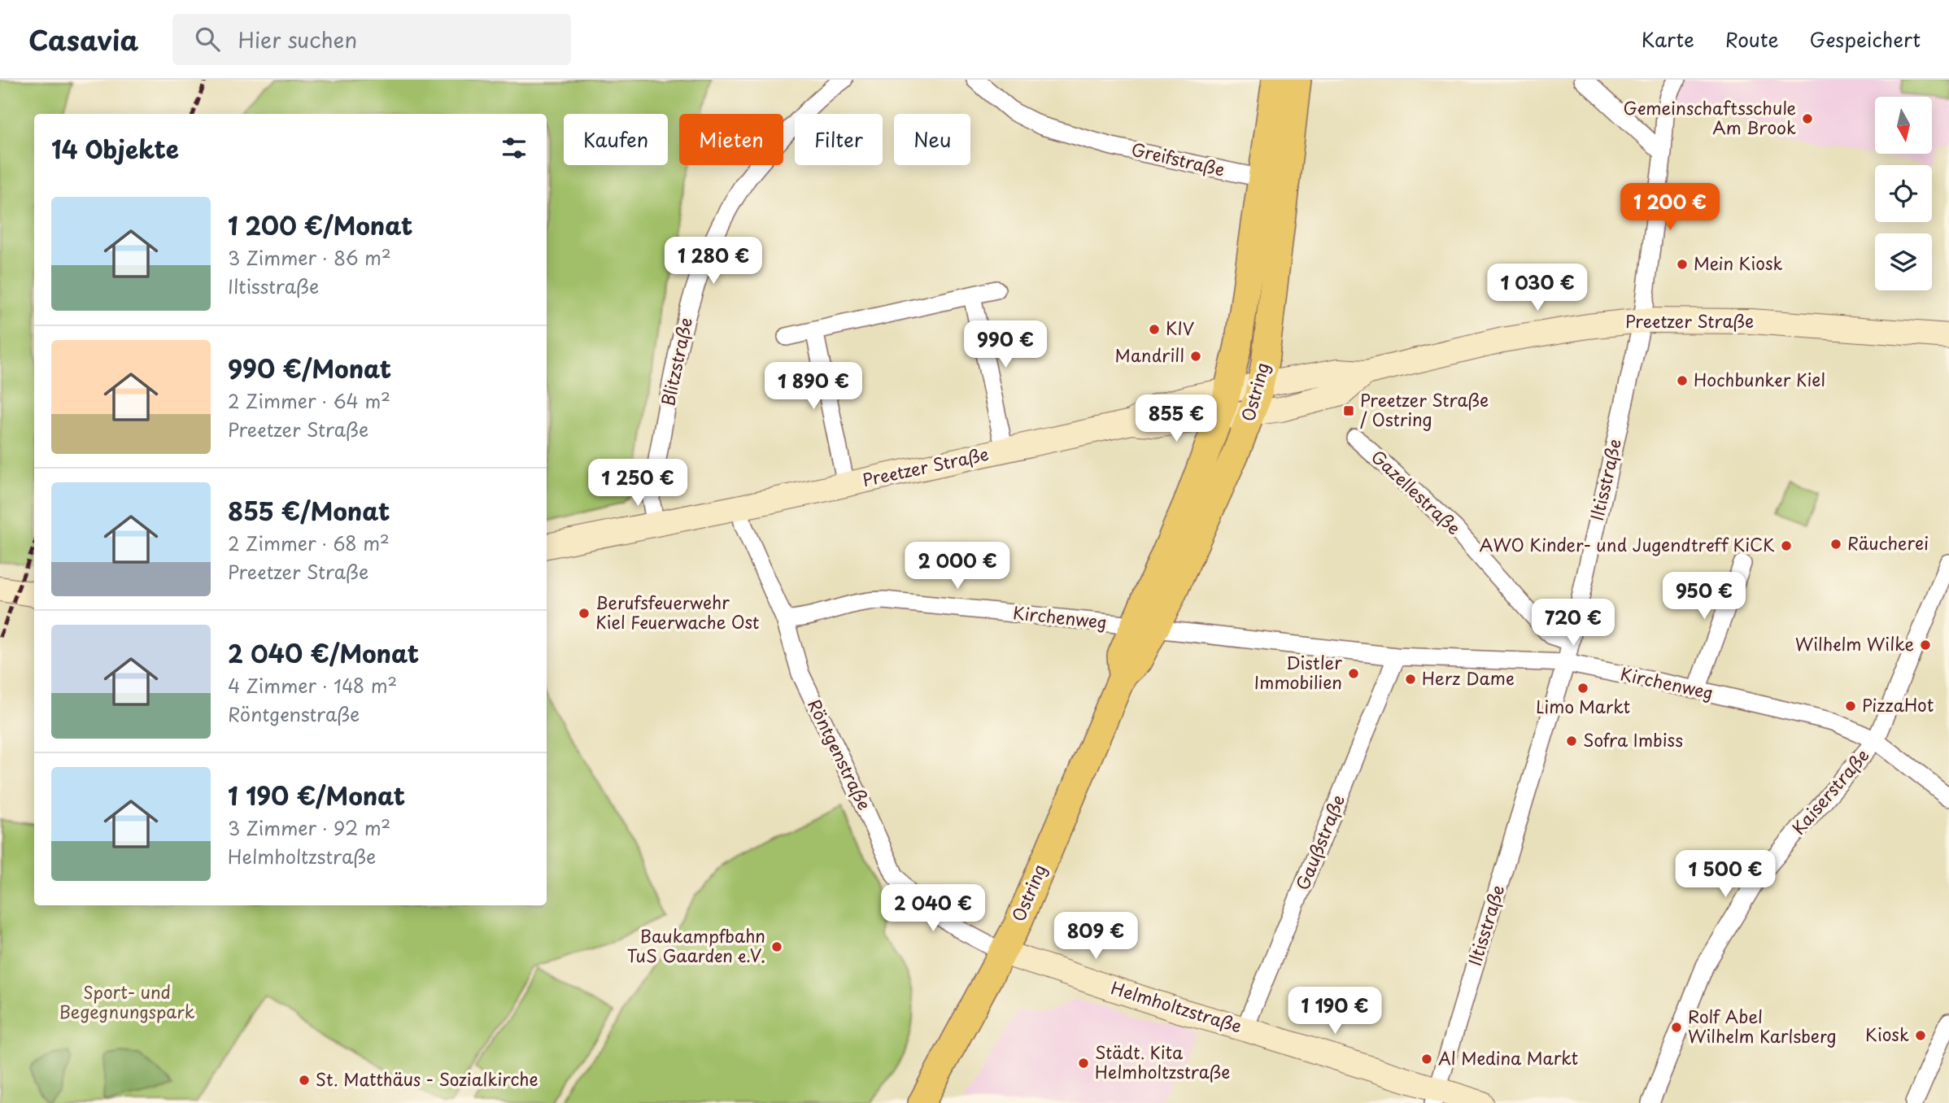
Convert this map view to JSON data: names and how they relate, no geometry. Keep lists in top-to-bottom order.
{
  "streets": {
    "main road": ["Ostring"],
    "street": [
      "Greifstraße",
      "Preetzer Straße",
      "Blitzstraße",
      "Iltisstraße",
      "Gazellestraße",
      "Kirchenweg",
      "Röntgenstraße",
      "Kaiserstraße",
      "Gaußstraße",
      "Helmholtzstraße"
    ]
  },
  "crossings": [
    ["Greifstraße", "Ostring"],
    ["Preetzer Straße", "Blitzstraße"],
    ["Preetzer Straße", "Ostring"],
    ["Preetzer Straße", "Iltisstraße"],
    ["Preetzer Straße", "Röntgenstraße"],
    ["Ostring", "Kirchenweg"],
    ["Ostring", "Röntgenstraße"],
    ["Ostring", "Helmholtzstraße"],
    ["Iltisstraße", "Gazellestraße"],
    ["Iltisstraße", "Kirchenweg"],
    ["Iltisstraße", "Helmholtzstraße"],
    ["Kirchenweg", "Röntgenstraße"],
    ["Kirchenweg", "Kaiserstraße"],
    ["Kirchenweg", "Gaußstraße"],
    ["Röntgenstraße", "Helmholtzstraße"],
    ["Gaußstraße", "Helmholtzstraße"]
  ],
  "parks": ["Sport- und Begegnungspark"],
  "places": {
    "other": [
      "Gemeinschaftsschule Am Brook",
      "Mein Kiosk",
      "KIV",
      "Mandrill",
      "Hochbunker Kiel",
      "Räucherei",
      "AWO Kinder- und Jugendtreff KiCK",
      "Berufsfeuerwehr Kiel Feuerwache Ost",
      "Wilhelm Wilke",
      "Distler Immobilien",
      "Herz Dame",
      "Limo Markt",
      "PizzaHot",
      "Sofra Imbiss",
      "Baukampfbahn TuS Gaarden e.V.",
      "Rolf Abel Wilhelm Karlsberg",
      "Kiosk",
      "Al Medina Markt",
      "Städt. Kita Helmholtzstraße",
      "St. Matthäus - Sozialkirche"
    ],
    "transit": ["Preetzer Straße / Ostring"]
  },
  "north": "bottom",
  "page": {
    "header": "Casavia",
    "search": "Hier suchen",
    "nav": ["Karte", "Route", "Gespeichert"],
    "chip": [
      "Kaufen",
      "Mieten",
      "Filter",
      "Neu"
    ],
    "heading": "14 Objekte",
    "list": [
      {
        "name": "1 200 €/Monat",
        "note": "3 Zimmer · 86 m² · Iltisstraße"
      },
      {
        "name": "990 €/Monat",
        "note": "2 Zimmer · 64 m² · Preetzer Straße"
      },
      {
        "name": "855 €/Monat",
        "note": "2 Zimmer · 68 m² · Preetzer Straße"
      },
      {
        "name": "2 040 €/Monat",
        "note": "4 Zimmer · 148 m² · Röntgenstraße"
      },
      {
        "name": "1 190 €/Monat",
        "note": "3 Zimmer · 92 m² · Helmholtzstraße"
      }
    ],
    "price": [
      "1 200 €",
      "1 280 €",
      "1 030 €",
      "990 €",
      "1 890 €",
      "855 €",
      "1 250 €",
      "2 000 €",
      "950 €",
      "720 €",
      "1 500 €",
      "2 040 €",
      "809 €",
      "1 190 €"
    ]
  }
}
